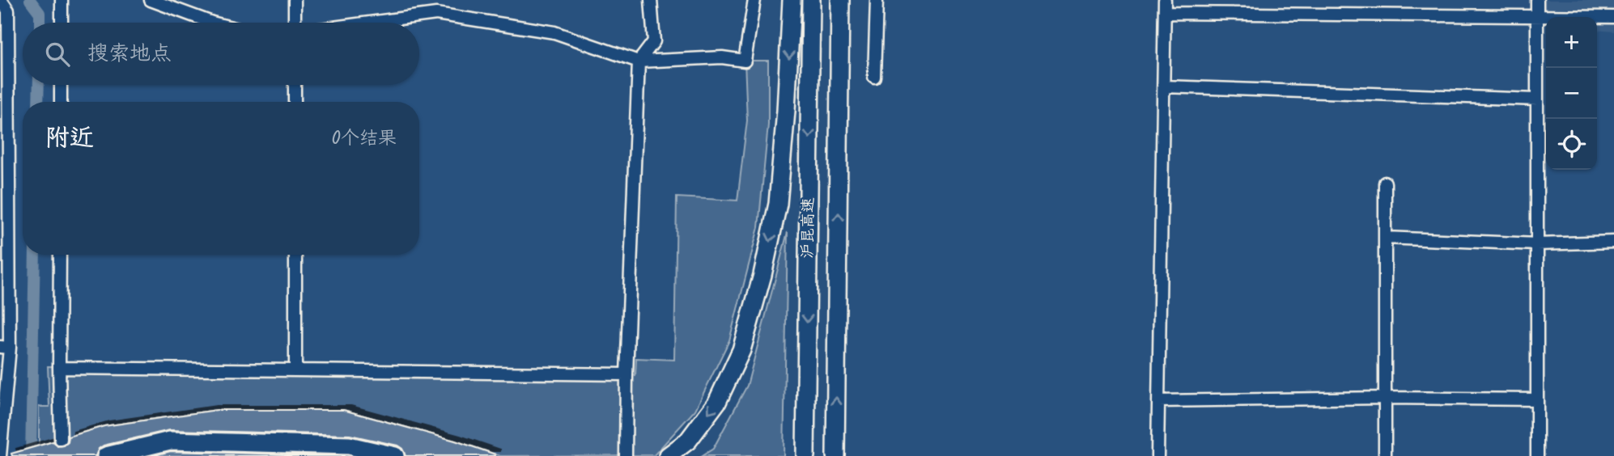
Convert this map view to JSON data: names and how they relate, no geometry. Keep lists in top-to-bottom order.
{
  "streets": {
    "highway": ["沪昆高速"]
  },
  "page": {
    "map_buttons": ["+", "−"],
    "search": "搜索地点",
    "heading": ["附近", "0个结果"]
  }
}
